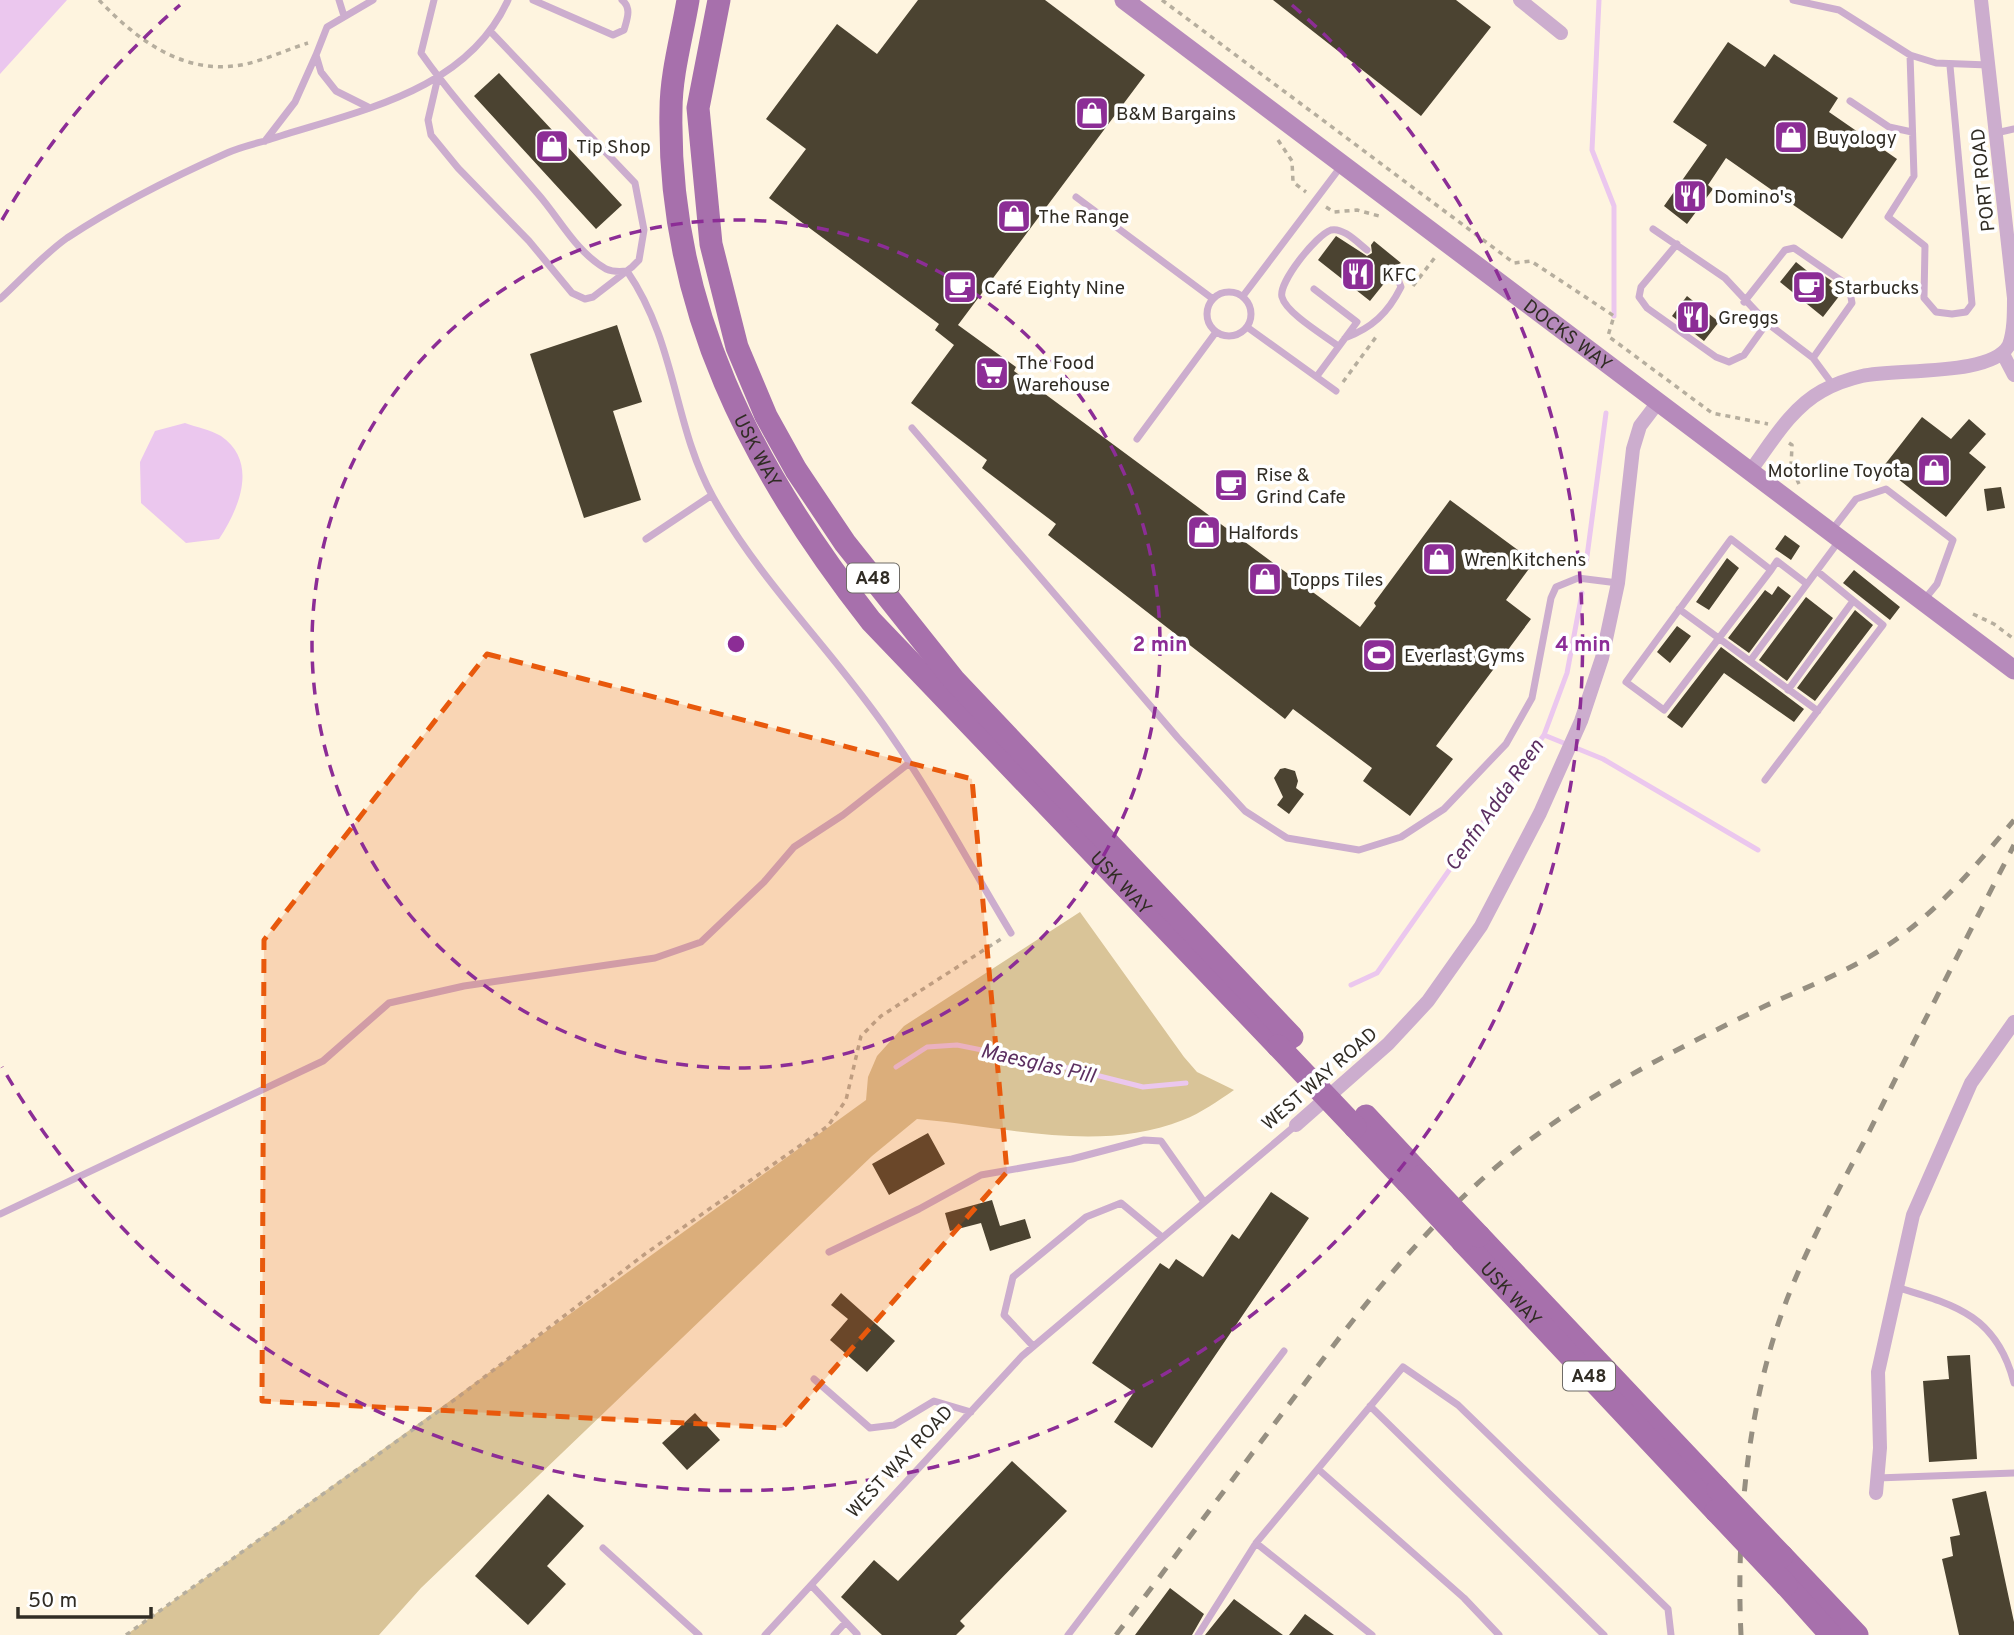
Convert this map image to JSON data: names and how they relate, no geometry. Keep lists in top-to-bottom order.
{
  "streets": {
    "main road": ["USK WAY", "A48"],
    "street": ["PORT ROAD", "DOCKS WAY", "WEST WAY ROAD"]
  },
  "crossings": [
    ["DOCKS WAY", "WEST WAY ROAD"]
  ],
  "water": ["Cenfn Adda Reen", "Maesglas Pill"],
  "places": {
    "shop": [
      "B&M Bargains",
      "Buyology",
      "Tip Shop",
      "The Range",
      "Motorline Toyota",
      "Halfords",
      "Wren Kitchens",
      "Topps Tiles"
    ],
    "restaurant": ["Domino's", "KFC", "Greggs"],
    "cafe": ["Café Eighty Nine", "Starbucks", "Rise & Grind Cafe"],
    "supermarket": ["The Food Warehouse"],
    "sports": ["Everlast Gyms"]
  },
  "scale_bar": "50 m",
  "rings": ["2 min", "4 min"]
}
